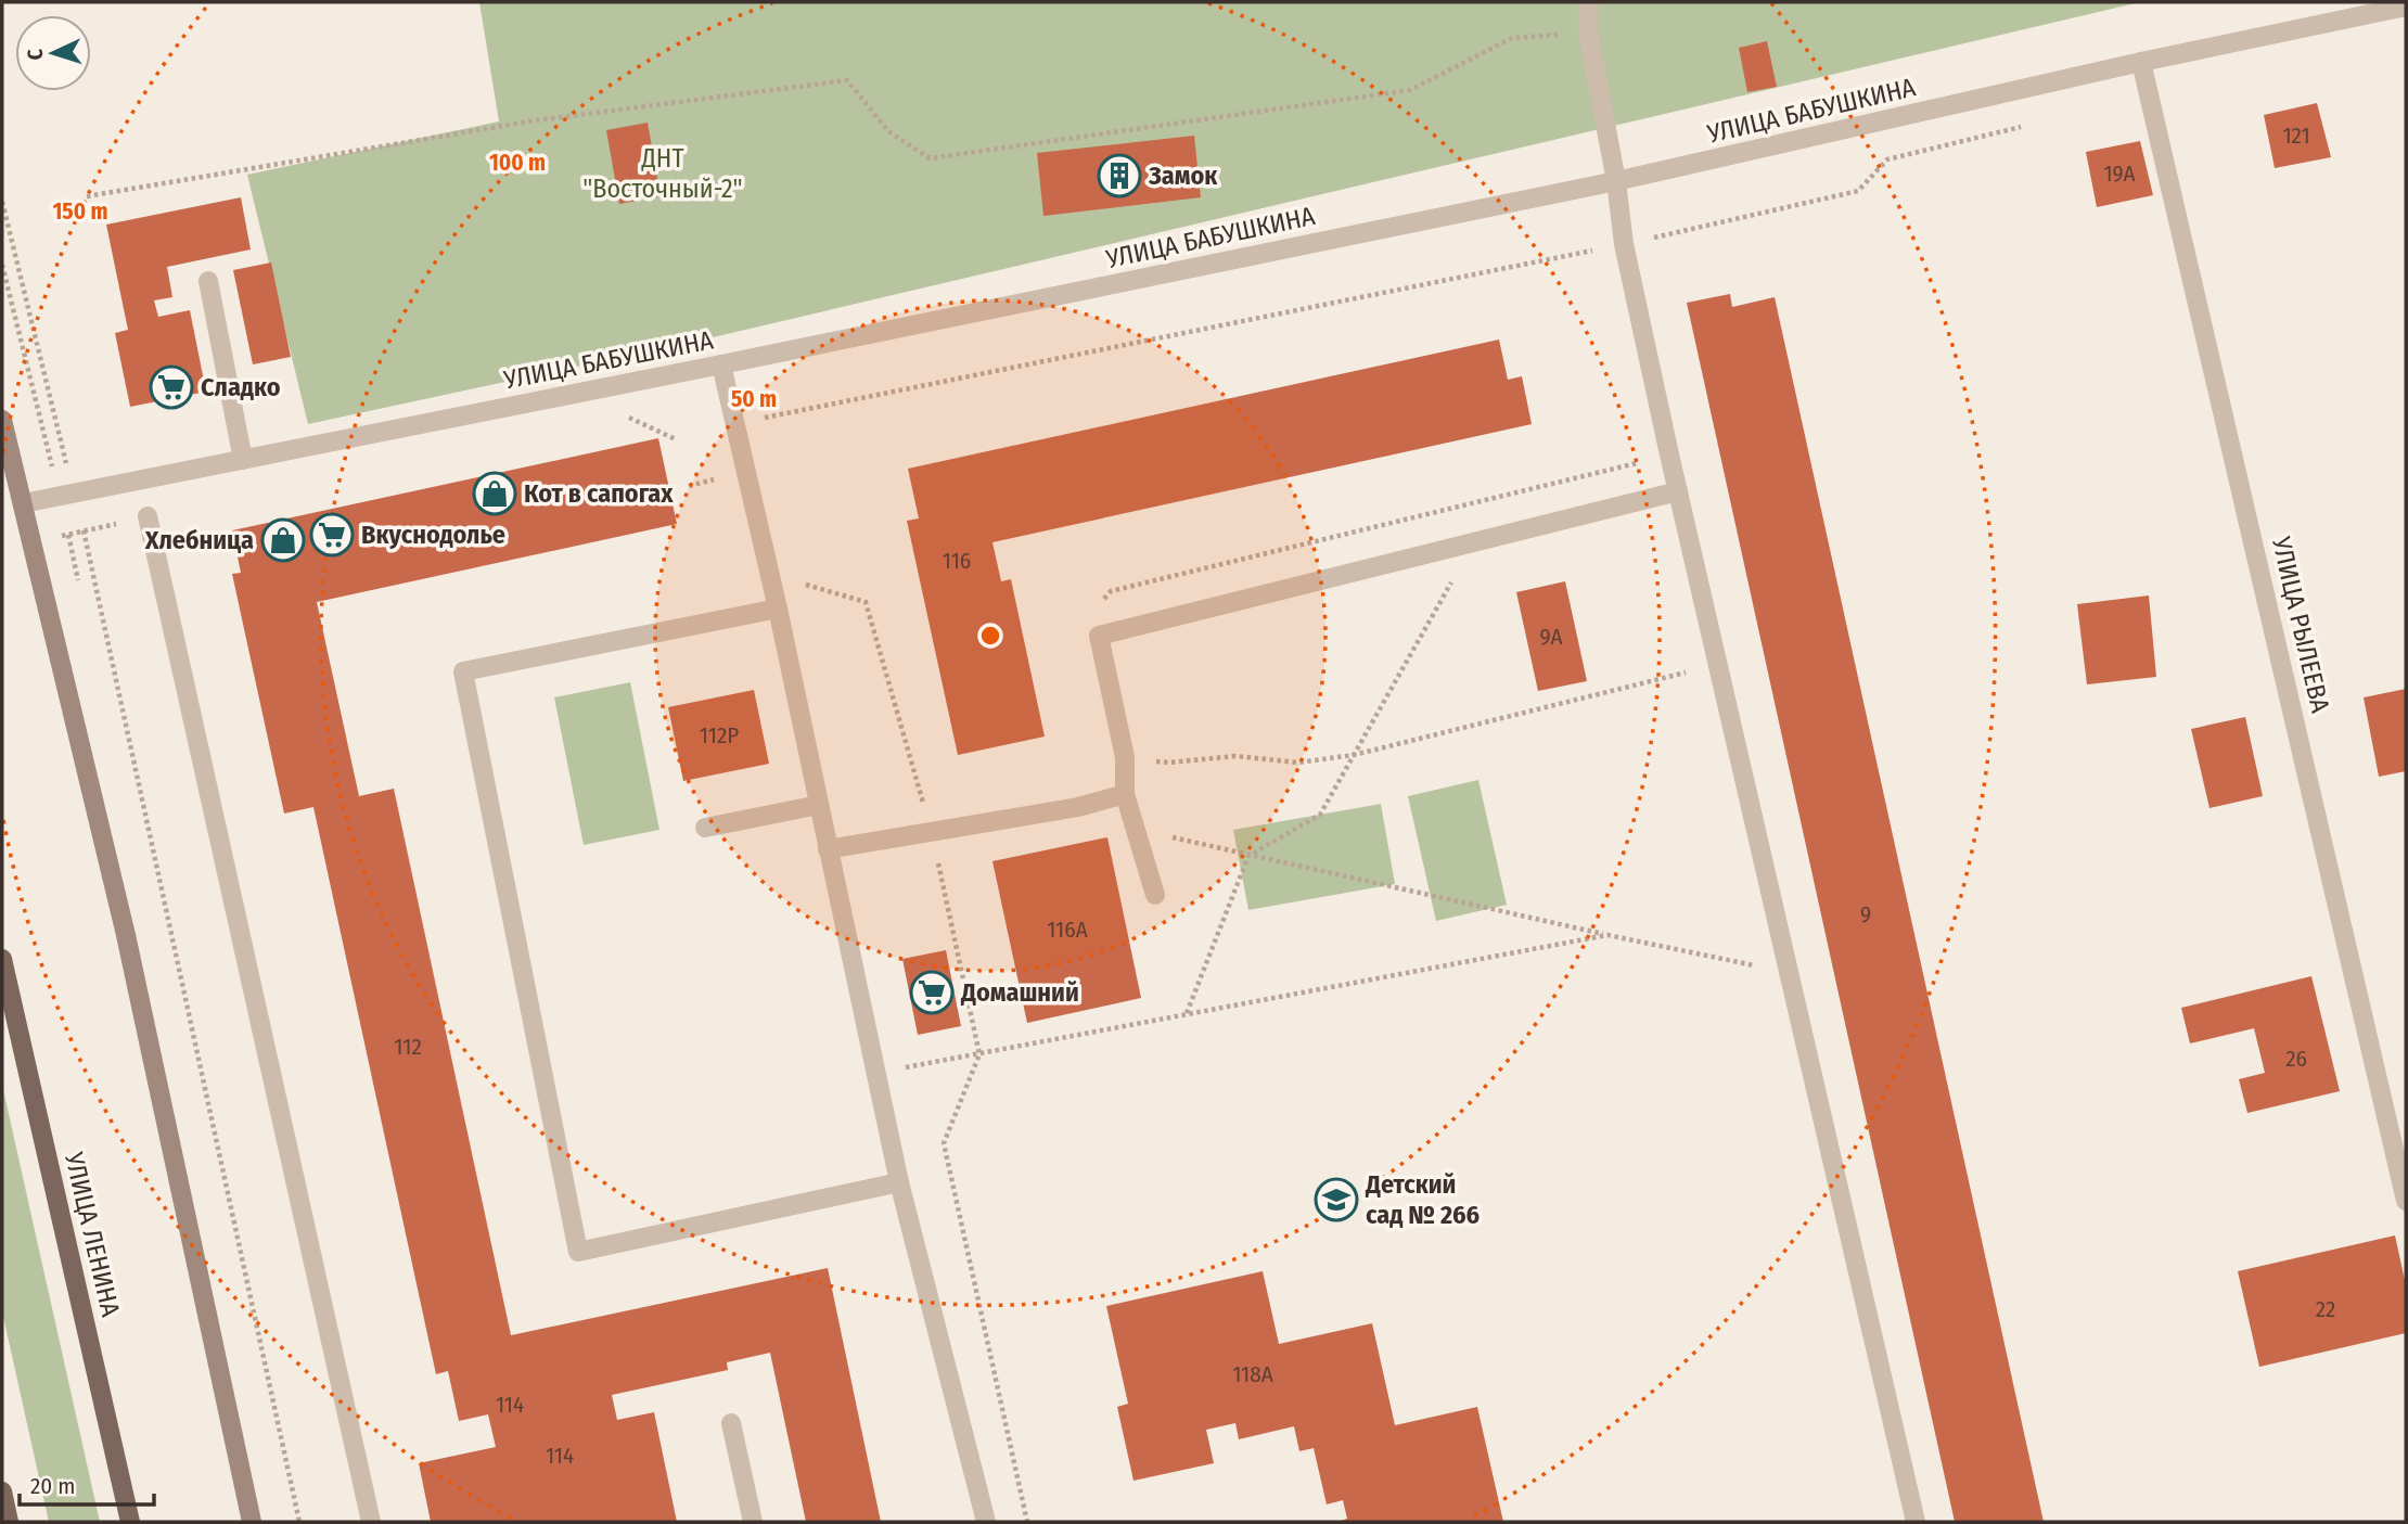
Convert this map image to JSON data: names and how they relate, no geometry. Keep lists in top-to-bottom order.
{
  "streets": {
    "main road": ["УЛИЦА ЛЕНИНА"],
    "street": ["УЛИЦА БАБУШКИНА", "УЛИЦА РЫЛЕЕВА"]
  },
  "crossings": [
    ["УЛИЦА БАБУШКИНА", "УЛИЦА РЫЛЕЕВА"]
  ],
  "parks": ["ДНТ \"Восточный-2\""],
  "places": {
    "building": ["Замок"],
    "supermarket": ["Сладко", "Вкуснодолье", "Домашний"],
    "shop": ["Кот в сапогах", "Хлебница"],
    "school or university": ["Детский сад № 266"]
  },
  "house_numbers": [
    "121",
    "19А",
    "116",
    "9А",
    "112Р",
    "9",
    "116А",
    "112",
    "26",
    "22",
    "118А",
    "114",
    "114"
  ],
  "scale_bar": "20 m",
  "north": "left",
  "rings": ["100 m", "150 m", "50 m"]
}
